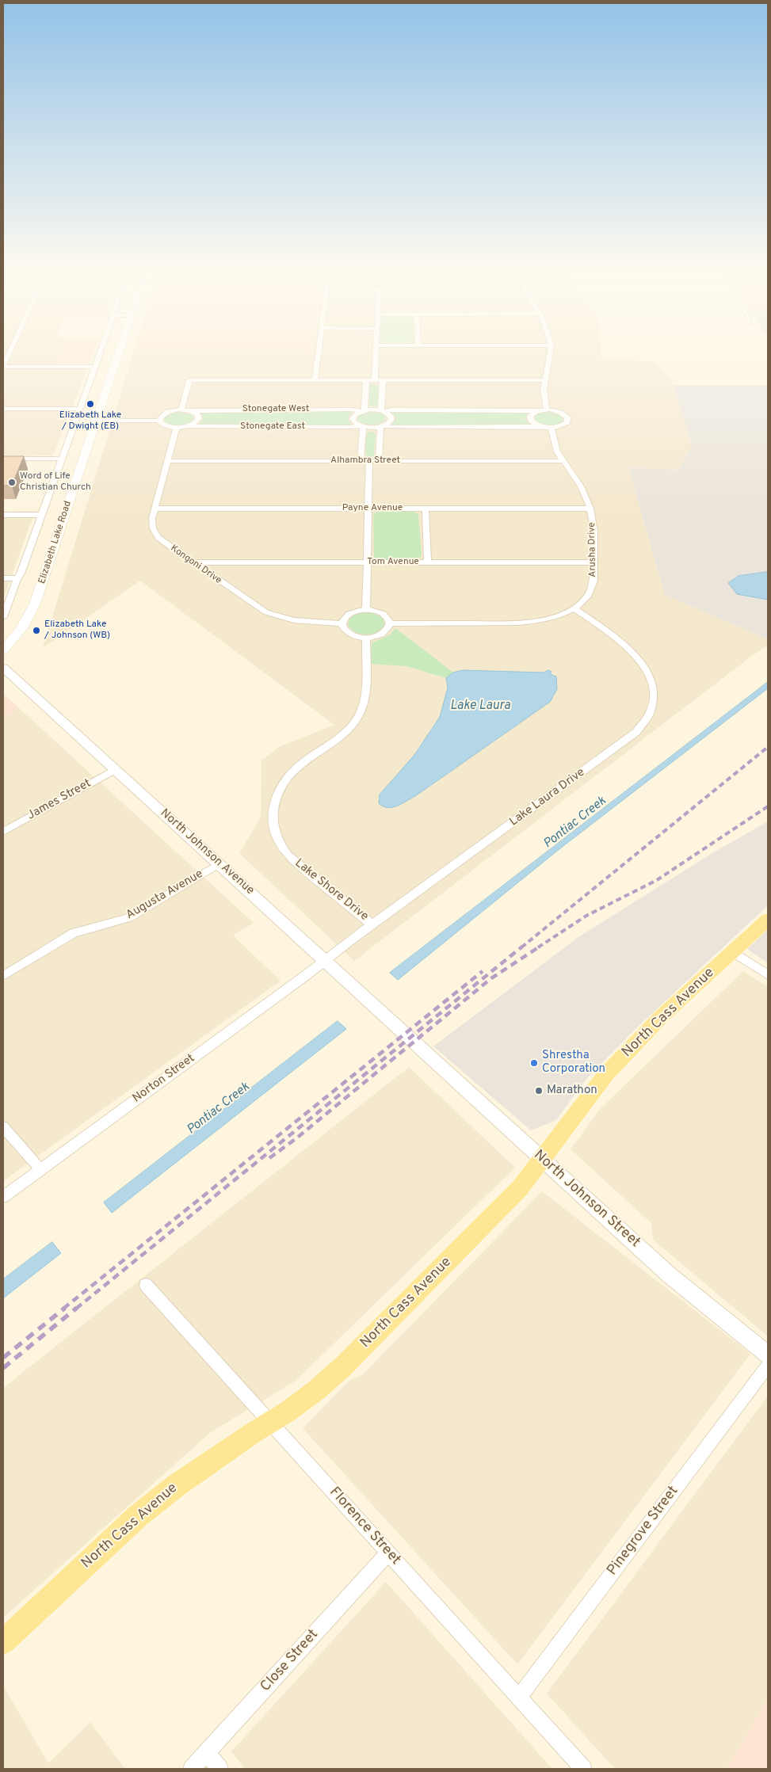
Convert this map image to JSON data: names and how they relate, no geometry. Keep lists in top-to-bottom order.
{
  "streets": {
    "main road": ["Elizabeth Lake Road", "North Cass Avenue"],
    "street": [
      "Stonegate West",
      "Stonegate East",
      "Alhambra Street",
      "Payne Avenue",
      "Arusha Drive",
      "Tom Avenue",
      "Kongoni Drive",
      "Lake Laura Drive",
      "James Street",
      "North Johnson Avenue",
      "Lake Shore Drive",
      "Augusta Avenue",
      "Norton Street",
      "North Johnson Street",
      "Florence Street",
      "Pinegrove Street",
      "Close Street"
    ]
  },
  "crossings": [
    ["Stonegate East", "Kongoni Drive"],
    ["Alhambra Street", "Arusha Drive"],
    ["Alhambra Street", "Kongoni Drive"],
    ["Payne Avenue", "Arusha Drive"],
    ["Payne Avenue", "Kongoni Drive"],
    ["Arusha Drive", "Tom Avenue"],
    ["Arusha Drive", "Kongoni Drive"],
    ["Arusha Drive", "Lake Laura Drive"],
    ["Arusha Drive", "Lake Shore Drive"],
    ["Tom Avenue", "Kongoni Drive"],
    ["Kongoni Drive", "Lake Shore Drive"],
    ["Lake Laura Drive", "North Johnson Avenue"],
    ["Lake Laura Drive", "Lake Shore Drive"],
    ["Lake Laura Drive", "Norton Street"],
    ["James Street", "North Johnson Avenue"],
    ["North Johnson Avenue", "Augusta Avenue"],
    ["North Johnson Avenue", "Norton Street"],
    ["North Johnson Avenue", "North Johnson Street"],
    ["North Cass Avenue", "North Johnson Street"],
    ["North Cass Avenue", "Florence Street"],
    ["Florence Street", "Pinegrove Street"],
    ["Florence Street", "Close Street"]
  ],
  "water": ["Lake Laura", "Pontiac Creek"],
  "places": [
    "Elizabeth Lake / Dwight (EB)",
    "Word of Life Christian Church",
    "Elizabeth Lake / Johnson (WB)",
    "Shrestha Corporation",
    "Marathon"
  ]
}
